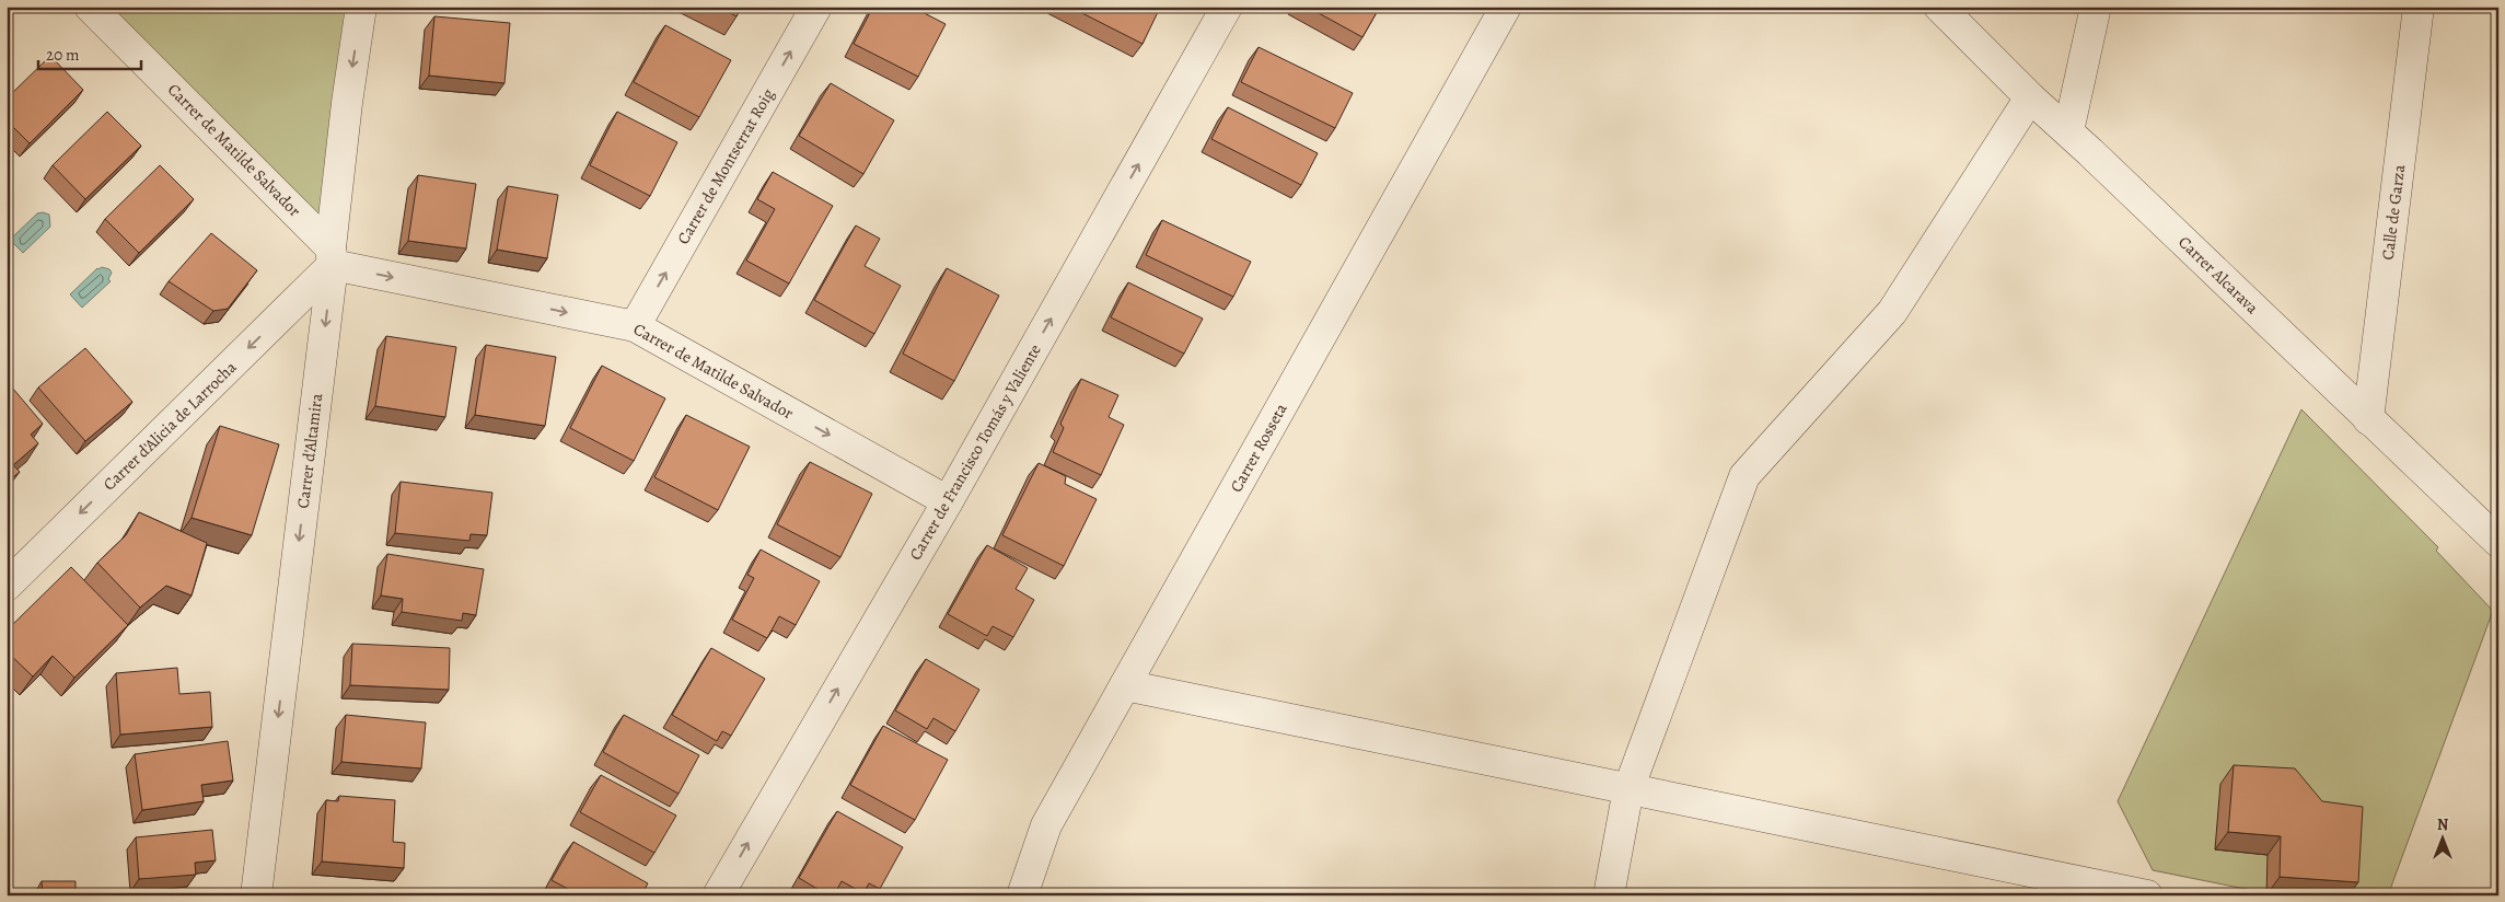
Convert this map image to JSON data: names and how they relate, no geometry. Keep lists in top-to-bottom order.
{
  "streets": {
    "street": [
      "Carrer de Matilde Salvador",
      "Carrer de Montserrat Roig",
      "Calle de Garza",
      "Carrer Alcarava",
      "Carrer d'Alicia de Larrocha",
      "Carrer Rosseta",
      "Carrer d'Altamira",
      "Carrer de Francisco Tomás y Valiente"
    ]
  },
  "crossings": [
    ["Carrer de Matilde Salvador", "Carrer de Montserrat Roig"],
    ["Carrer de Matilde Salvador", "Carrer d'Alicia de Larrocha"],
    ["Carrer de Matilde Salvador", "Carrer d'Altamira"],
    ["Carrer de Matilde Salvador", "Carrer de Francisco Tomás y Valiente"],
    ["Calle de Garza", "Carrer Alcarava"],
    ["Carrer d'Alicia de Larrocha", "Carrer d'Altamira"]
  ],
  "one_way": [
    "Carrer de Matilde Salvador",
    "Carrer de Montserrat Roig",
    "Carrer d'Alicia de Larrocha",
    "Carrer d'Altamira",
    "Carrer de Francisco Tomás y Valiente"
  ],
  "scale_bar": "20 m",
  "north": "top"
}
